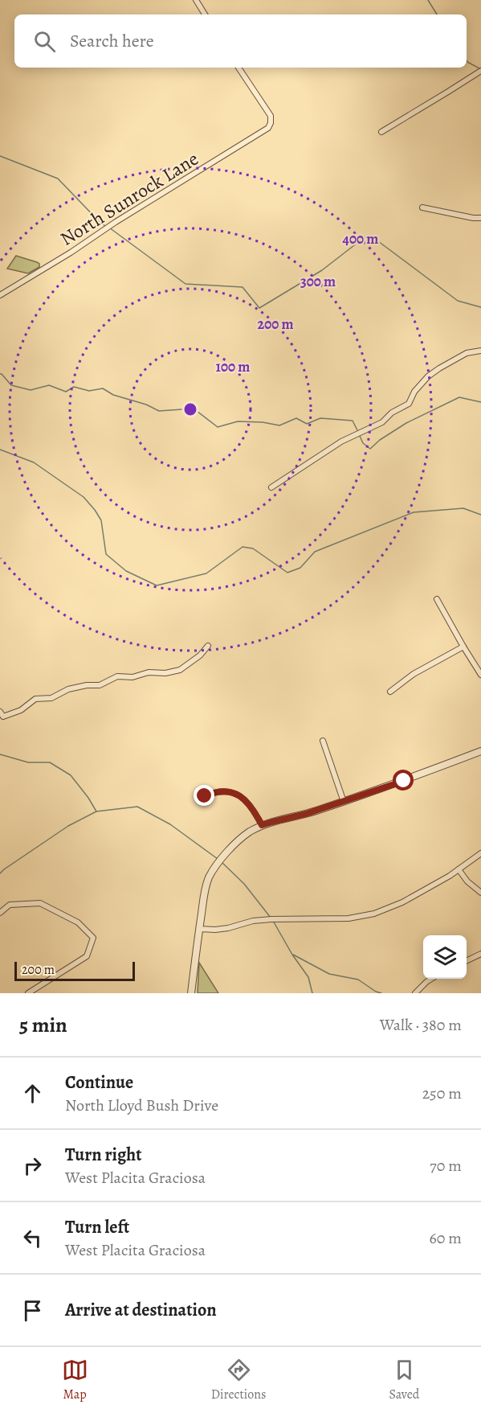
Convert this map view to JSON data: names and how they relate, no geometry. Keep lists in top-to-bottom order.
{
  "streets": {
    "street": ["North Sunrock Lane"]
  },
  "scale_bar": "200 m",
  "page": {
    "search": "Search here",
    "scale": "200 m",
    "heading": ["5 min", "Walk · 380 m"],
    "list": [
      ["Continue", "North Lloyd Bush Drive", "250 m"],
      ["Turn right", "West Placita Graciosa", "70 m"],
      ["Turn left", "West Placita Graciosa", "60 m"],
      "Arrive at destination"
    ],
    "nav": ["Map", "Directions", "Saved"]
  },
  "rings": [
    "400 m",
    "300 m",
    "200 m",
    "100 m"
  ]
}
